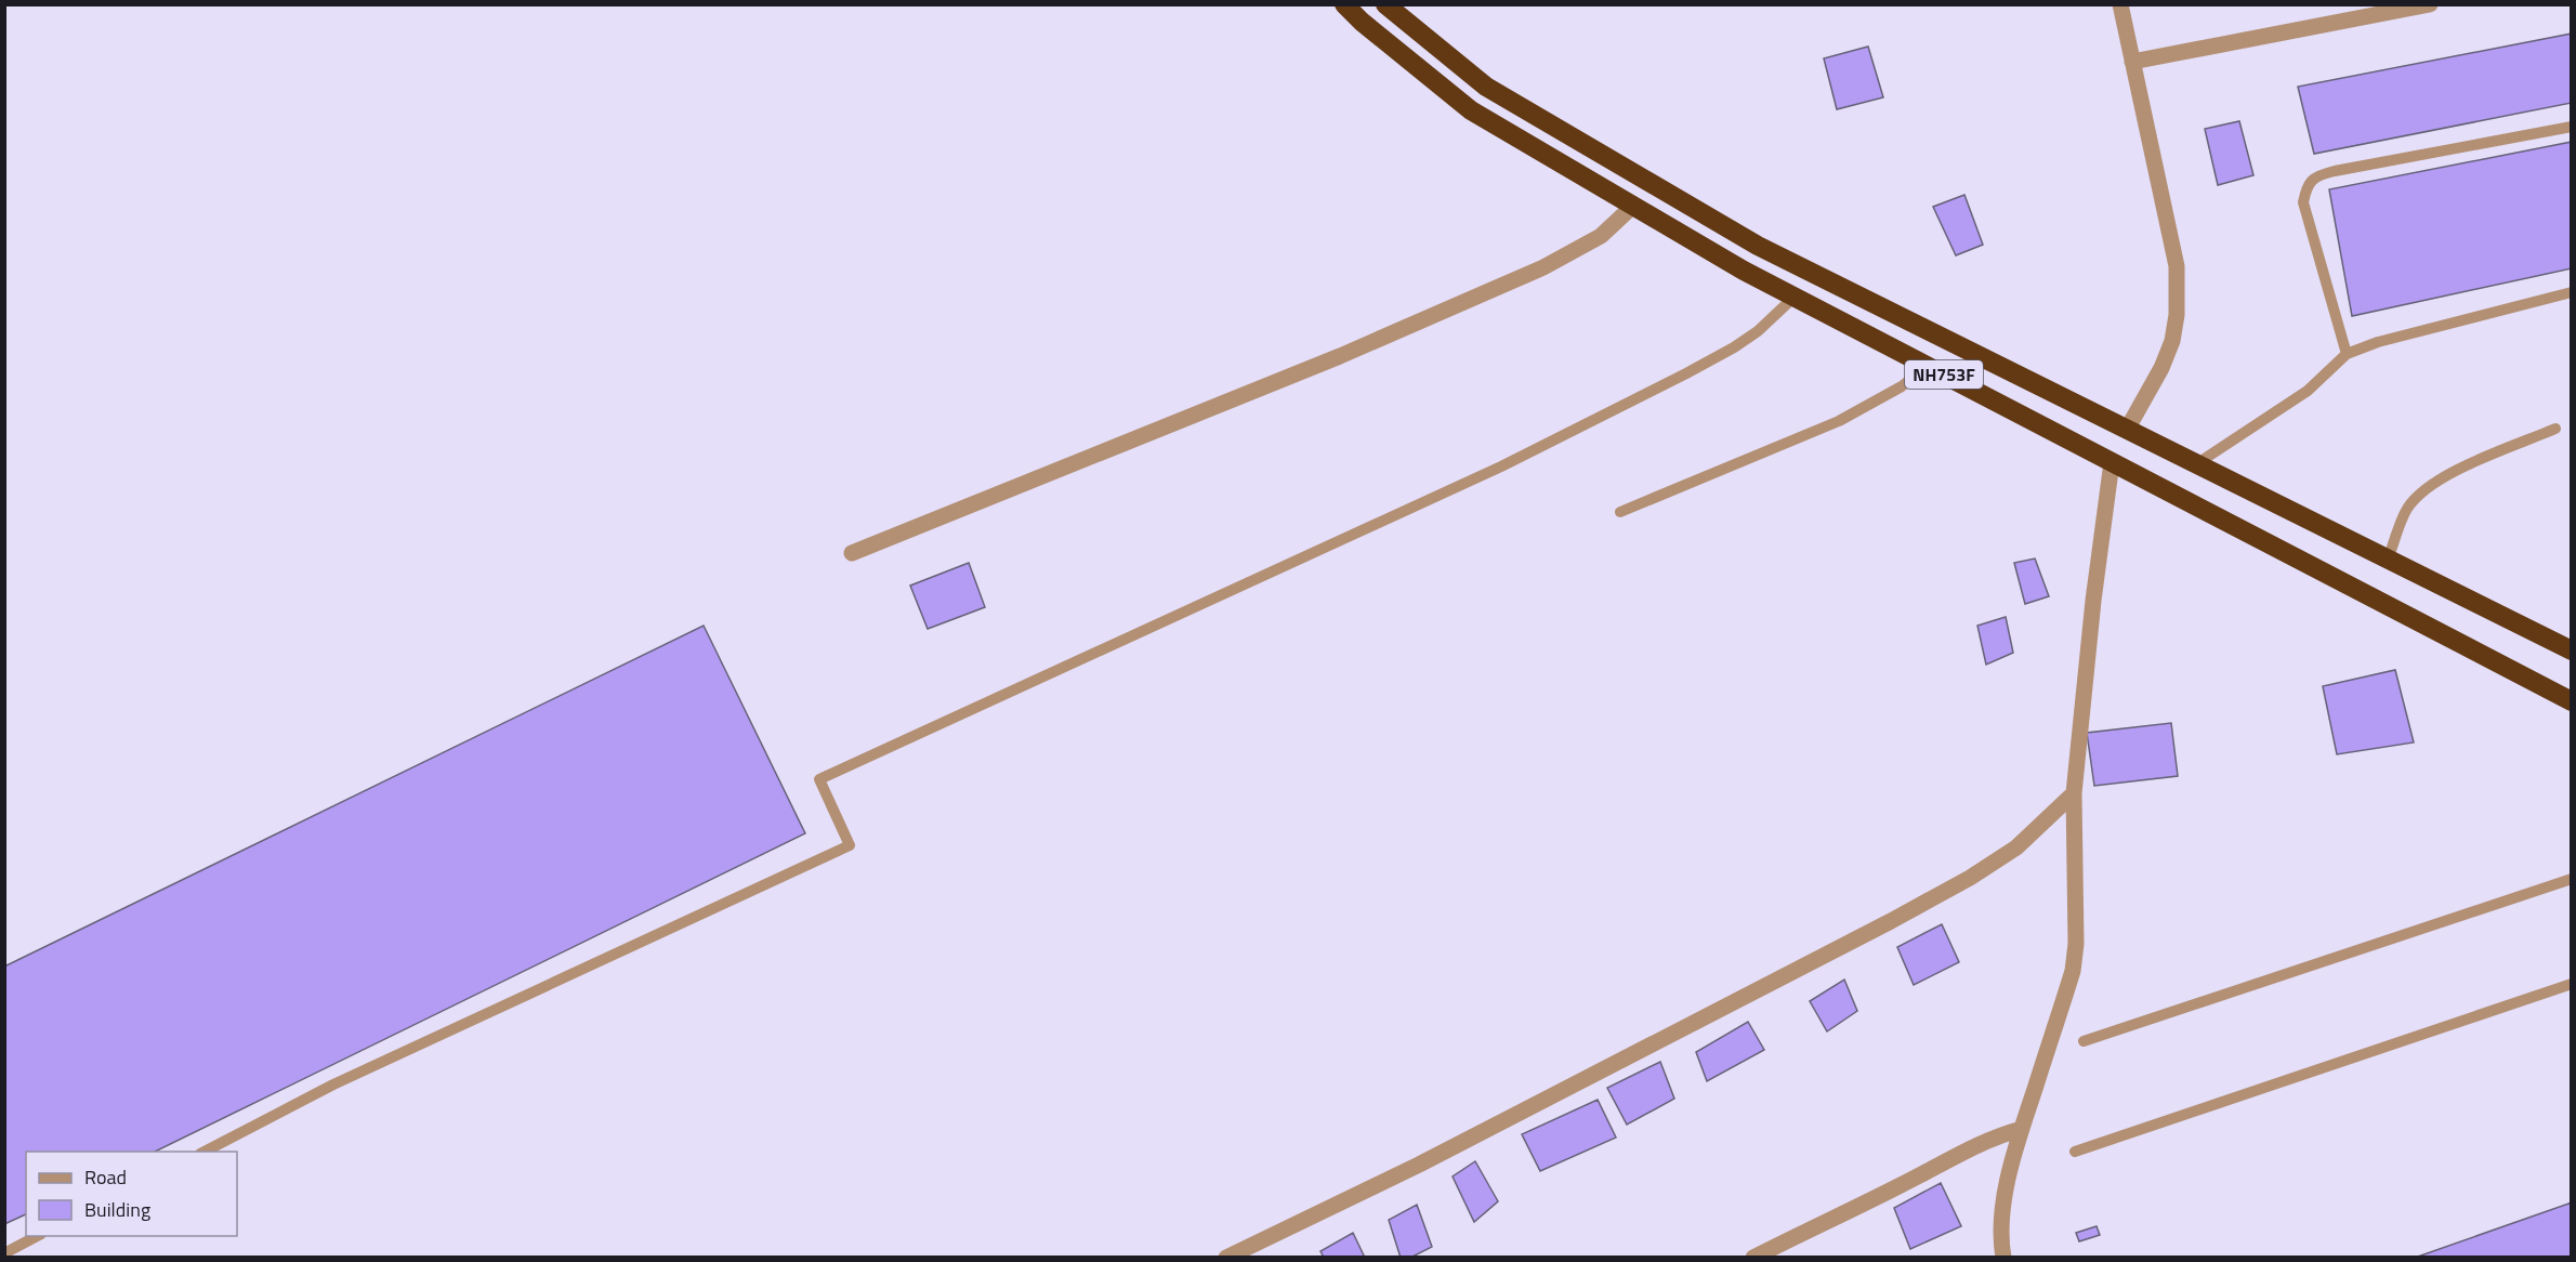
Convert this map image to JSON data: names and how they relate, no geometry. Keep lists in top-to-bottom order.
{
  "streets": {
    "highway": ["NH753F"]
  },
  "legend": ["Road", "Building"]
}
